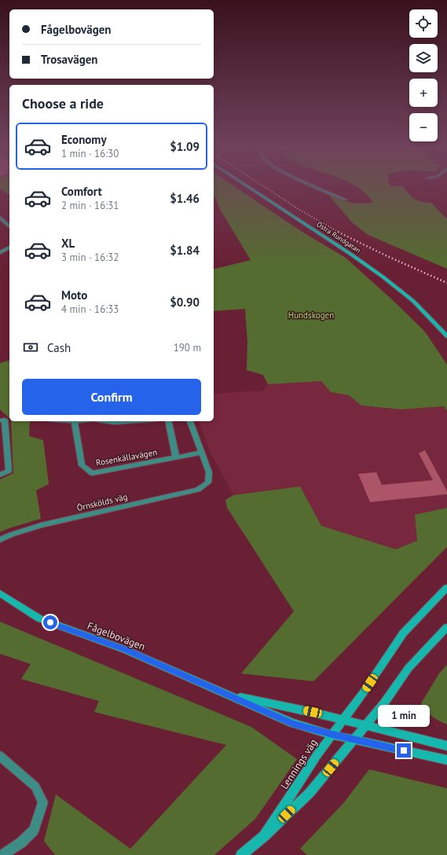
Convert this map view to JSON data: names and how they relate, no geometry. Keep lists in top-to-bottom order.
{
  "streets": {
    "main road": ["Östra Rundgatan", "Fågelbovägen", "Lennings väg"],
    "street": ["Rosenkällavägen", "Örnskölds väg"]
  },
  "crossings": [
    ["Rosenkällavägen", "Örnskölds väg"],
    ["Fågelbovägen", "Lennings väg"]
  ],
  "parks": ["Hundskogen"],
  "page": {
    "map_buttons": ["+", "−"],
    "banner": ["Fågelbovägen", "Trosavägen"],
    "heading": "Choose a ride",
    "list": [
      {
        "name": "Economy",
        "note": "1 min · 16:30",
        "value": "$1.09"
      },
      {
        "name": "Comfort",
        "note": "2 min · 16:31",
        "value": "$1.46"
      },
      {
        "name": "XL",
        "note": "3 min · 16:32",
        "value": "$1.84"
      },
      {
        "name": "Moto",
        "note": "4 min · 16:33",
        "value": "$0.90"
      }
    ],
    "pay": ["Cash", "190 m"],
    "buttons": "Confirm",
    "bubble": "1 min"
  }
}
